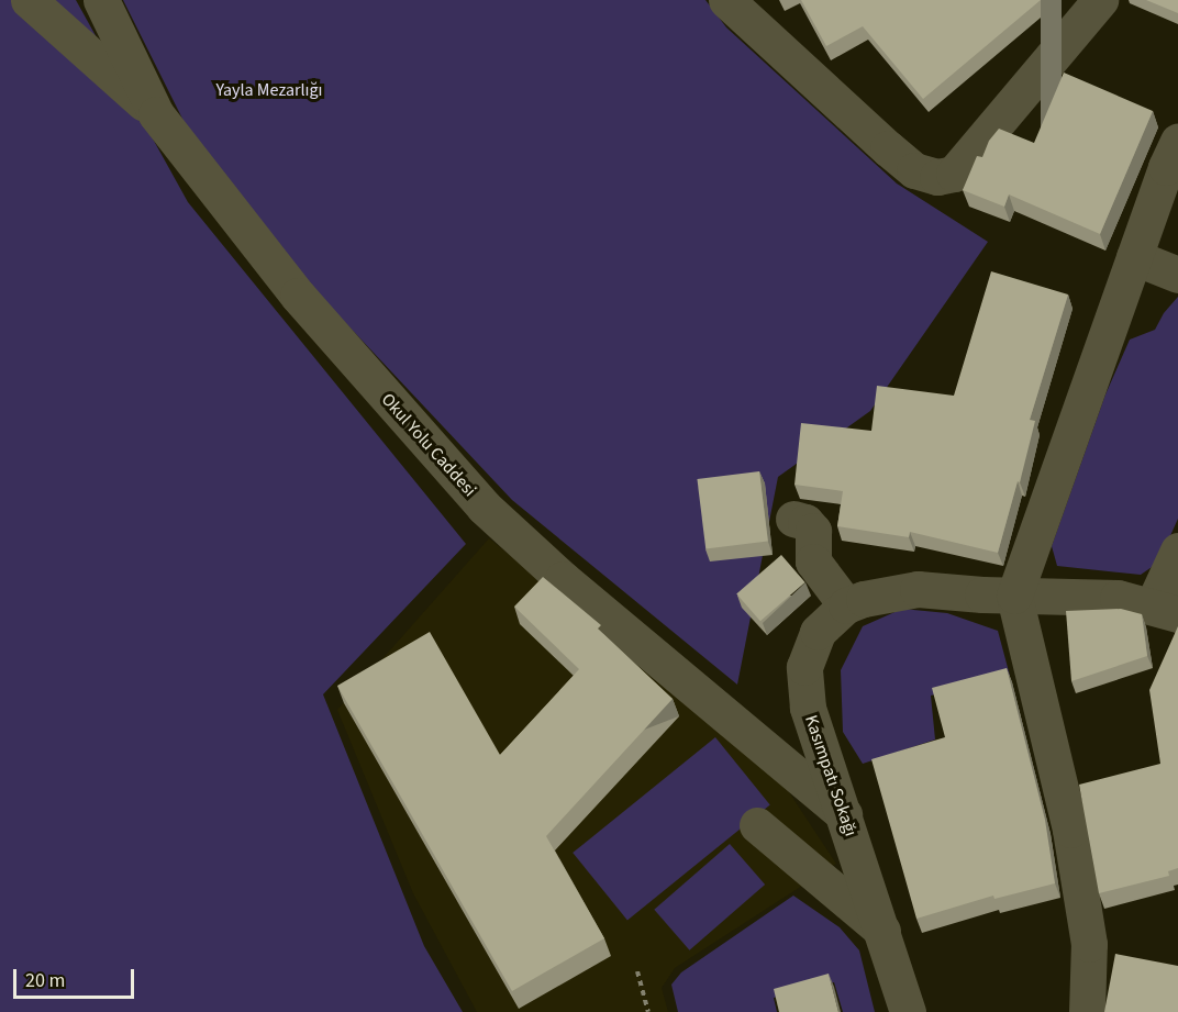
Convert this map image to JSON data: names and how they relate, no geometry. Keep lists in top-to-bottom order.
{
  "streets": {
    "street": ["Okul Yolu Caddesi", "Kasımpatı Sokağı"]
  },
  "crossings": [
    ["Okul Yolu Caddesi", "Kasımpatı Sokağı"]
  ],
  "parks": ["Yayla Mezarlığı"],
  "scale_bar": "20 m"
}
